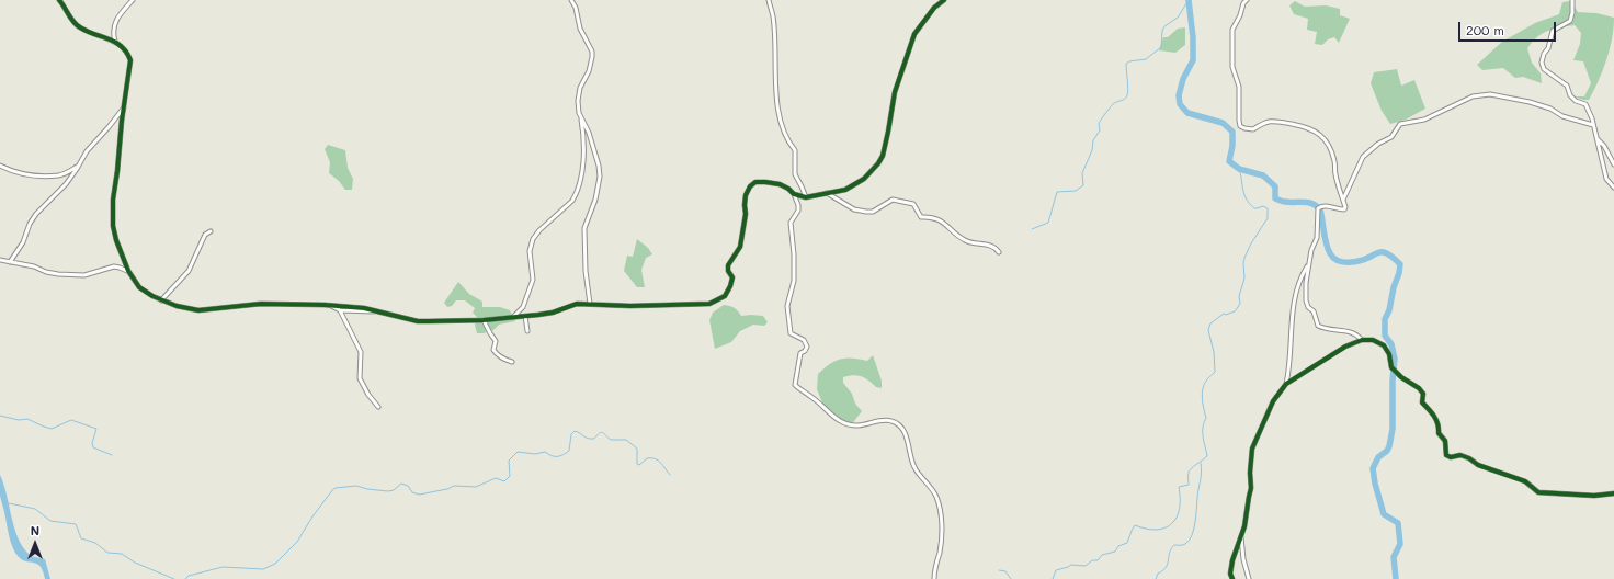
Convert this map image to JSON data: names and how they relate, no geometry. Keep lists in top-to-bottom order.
{
  "scale_bar": "200 m",
  "north": "top"
}
